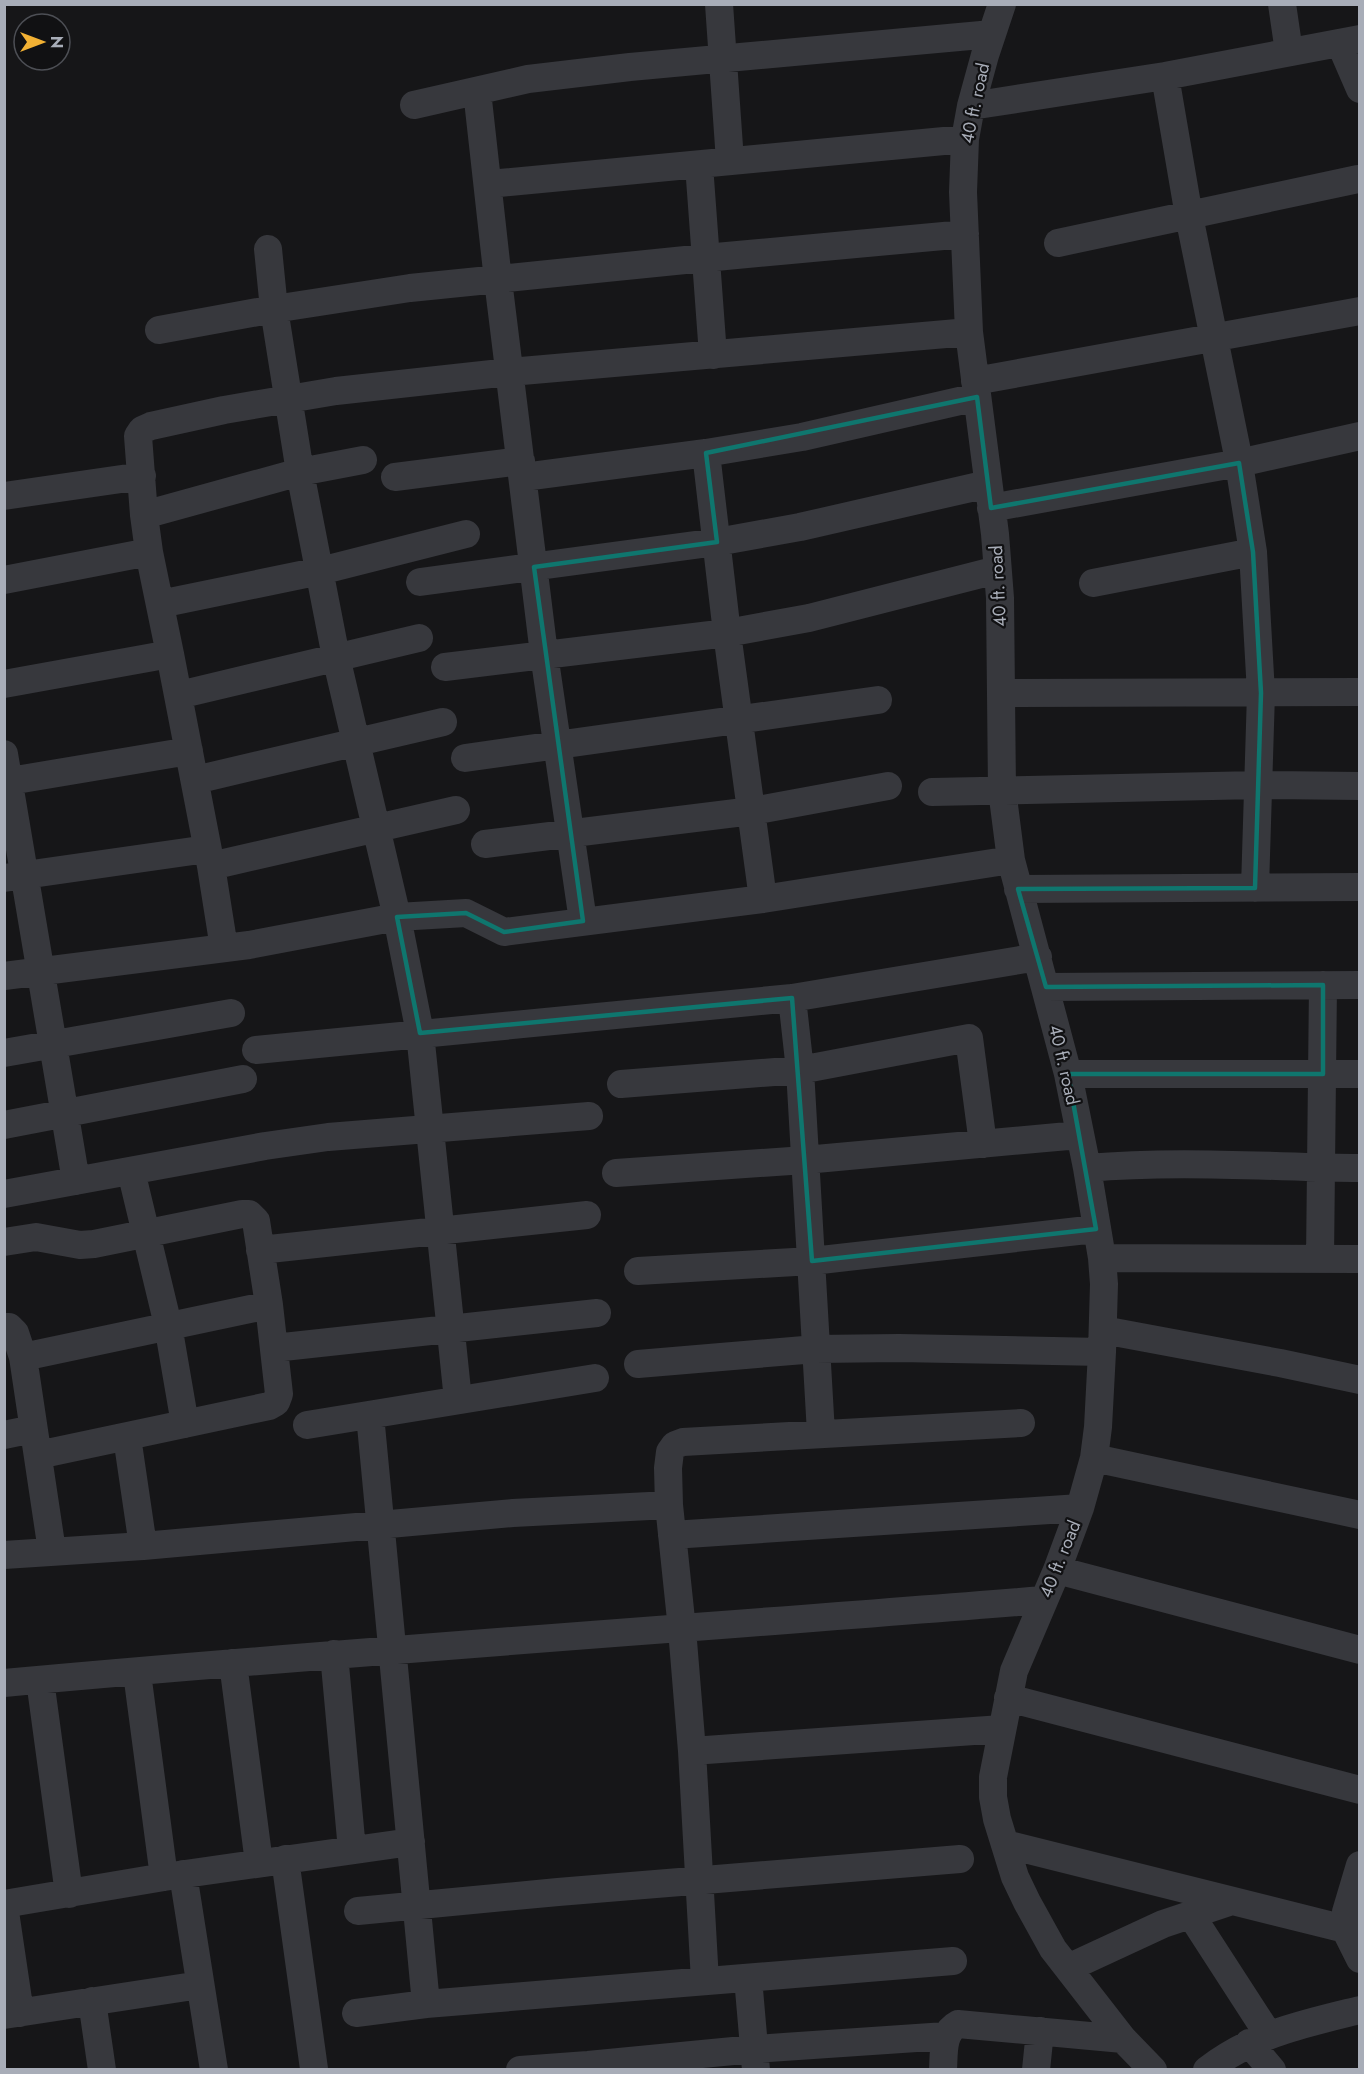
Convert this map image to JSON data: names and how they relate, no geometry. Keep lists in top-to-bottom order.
{
  "streets": {
    "street": ["40 ft. road"]
  },
  "north": "right"
}
